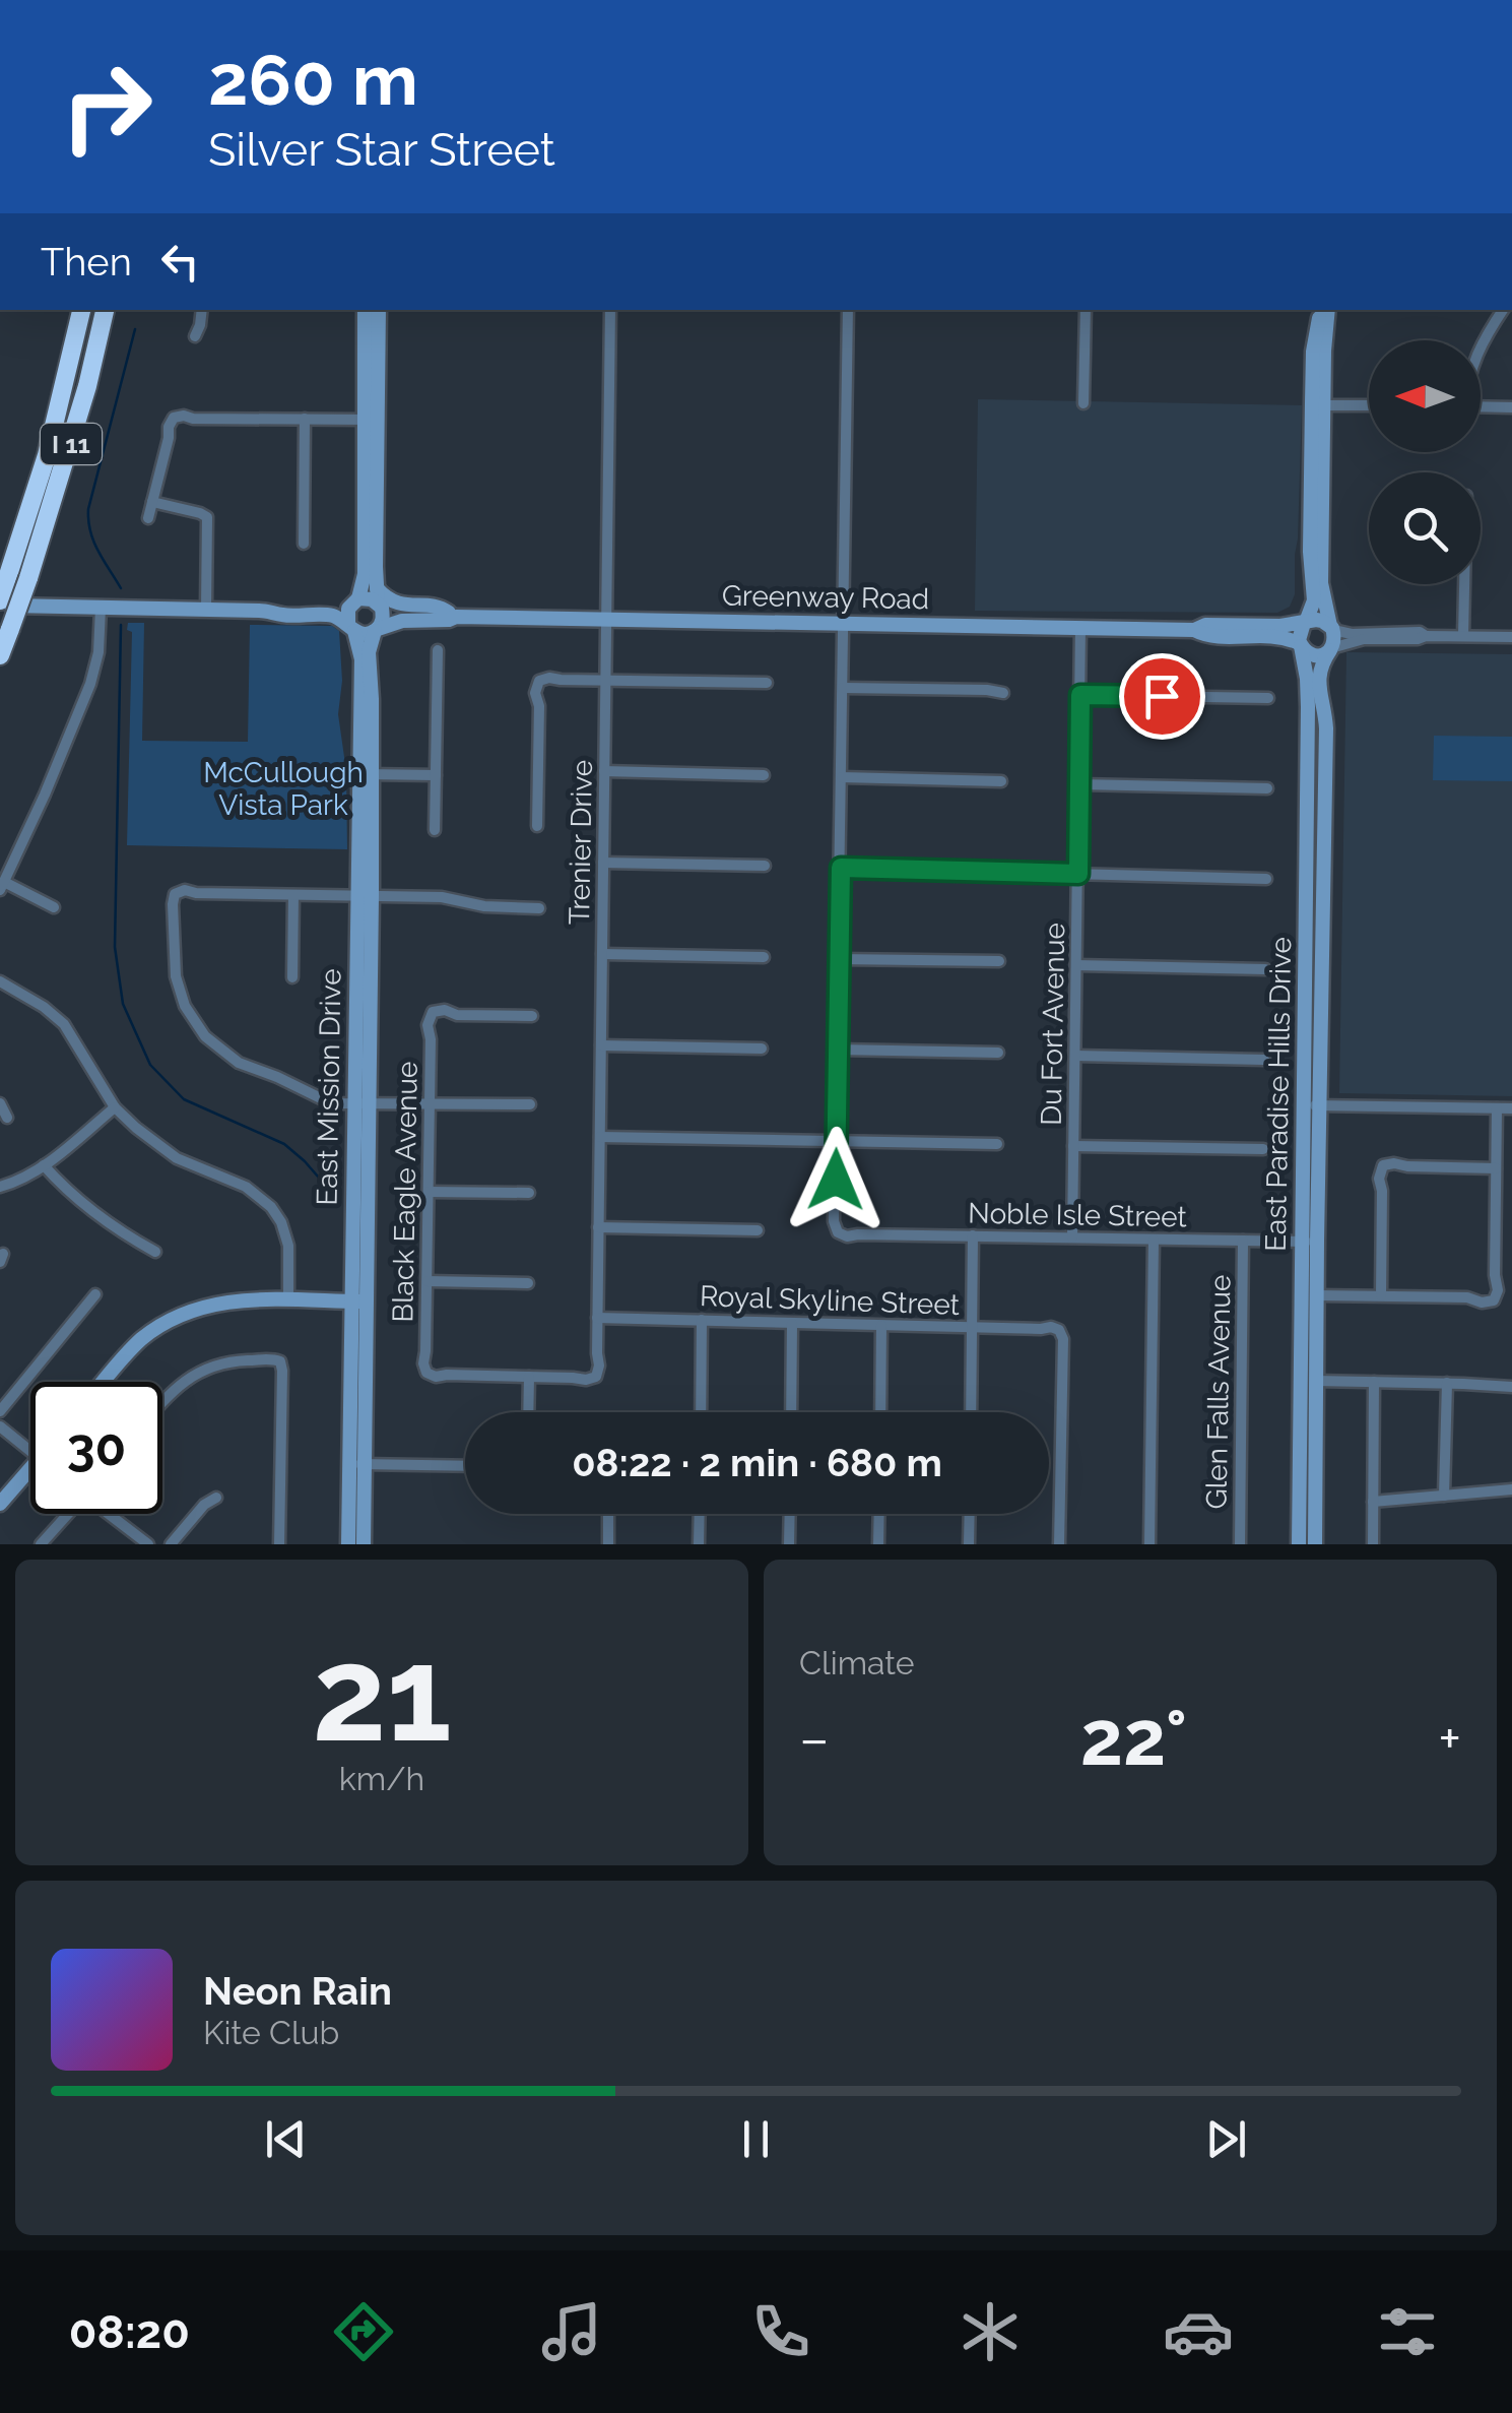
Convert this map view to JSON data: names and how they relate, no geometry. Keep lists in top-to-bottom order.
{
  "streets": {
    "highway": ["I 11"],
    "street": [
      "Greenway Road",
      "Trenier Drive",
      "Du Fort Avenue",
      "East Mission Drive",
      "East Paradise Hills Drive",
      "Black Eagle Avenue",
      "Noble Isle Street",
      "Royal Skyline Street",
      "Glen Falls Avenue"
    ]
  },
  "crossings": [
    ["Greenway Road", "Trenier Drive"],
    ["Greenway Road", "Du Fort Avenue"],
    ["Greenway Road", "East Mission Drive"],
    ["Greenway Road", "East Paradise Hills Drive"],
    ["Trenier Drive", "Black Eagle Avenue"],
    ["Trenier Drive", "Royal Skyline Street"],
    ["Du Fort Avenue", "Noble Isle Street"],
    ["East Paradise Hills Drive", "Noble Isle Street"],
    ["Noble Isle Street", "Glen Falls Avenue"]
  ],
  "parks": ["McCullough Vista Park"],
  "north": "left",
  "page": {
    "turn": ["260 m", "Silver Star Street"],
    "then": "Then",
    "limit": "30",
    "trip": "08:22 · 2 min · 680 m",
    "tile": [
      ["21", "km/h"],
      "Climate"
    ],
    "heat": ["−", "22°", "+"],
    "song": ["Neon Rain", "Kite Club"],
    "tabs": "08:20"
  }
}
